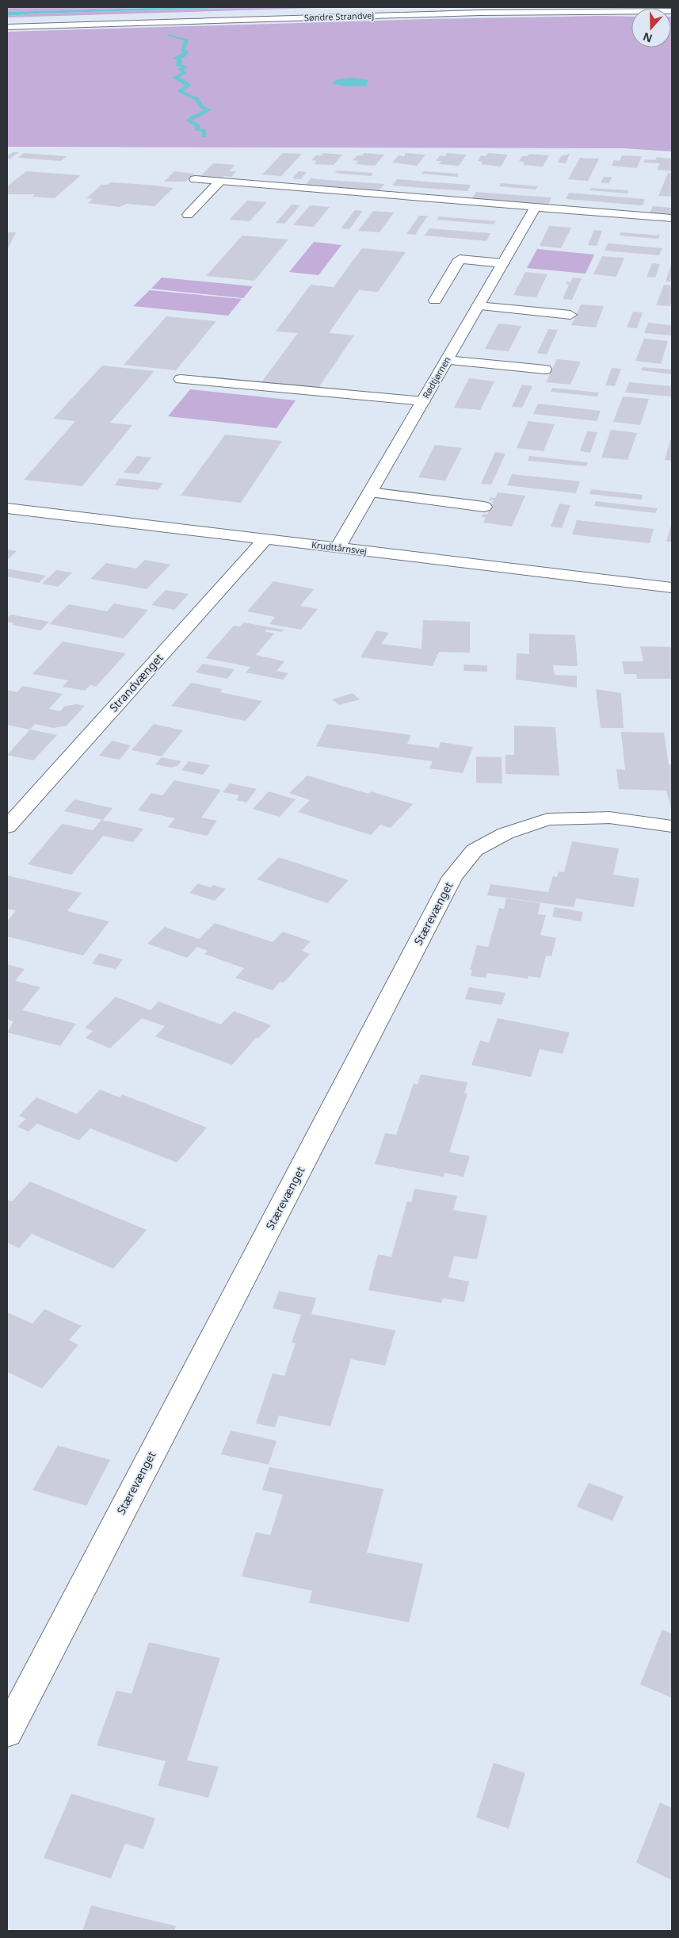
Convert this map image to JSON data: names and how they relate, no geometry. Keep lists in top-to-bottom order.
{
  "streets": {
    "street": [
      "Søndre Strandvej",
      "Rødtjørnen",
      "Krudttårnsvej",
      "Strandvænget",
      "Stærevænget"
    ]
  },
  "crossings": [
    ["Rødtjørnen", "Krudttårnsvej"],
    ["Krudttårnsvej", "Strandvænget"]
  ],
  "north": "bottom"
}
